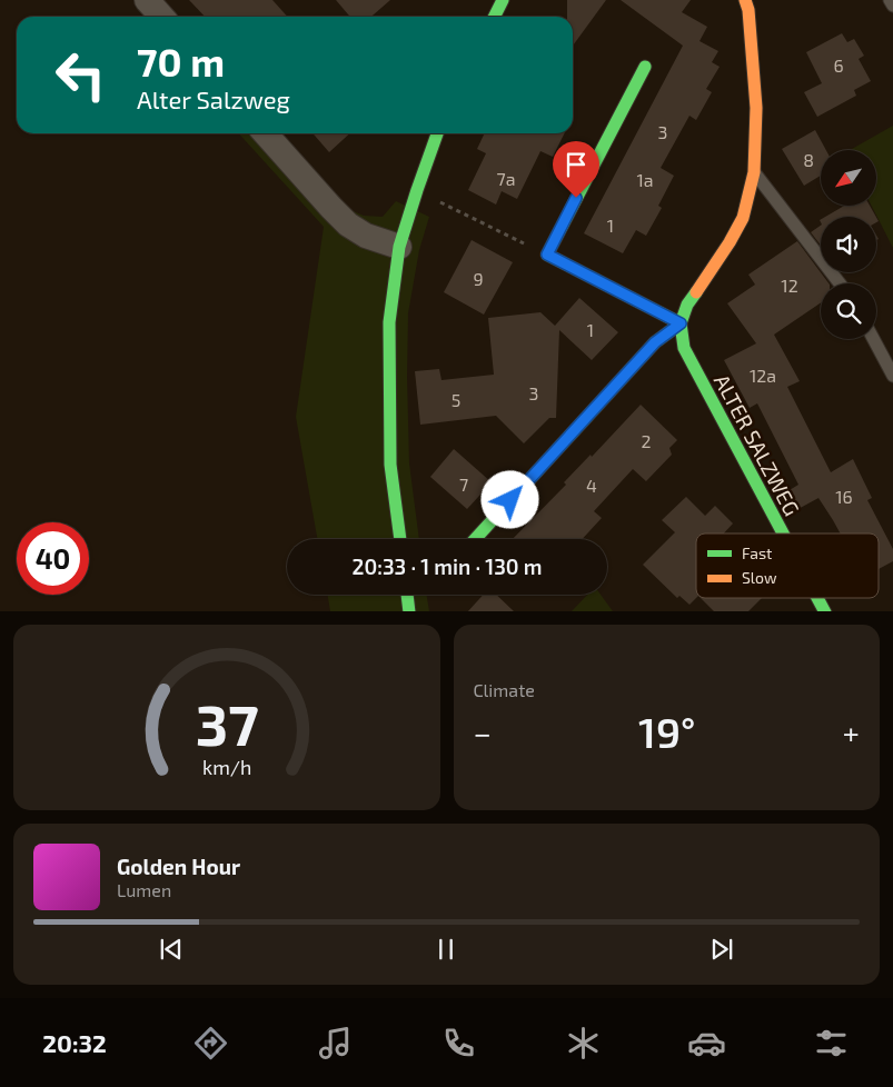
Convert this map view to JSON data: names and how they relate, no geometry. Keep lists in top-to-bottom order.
{
  "streets": {
    "street": ["ALTER SALZWEG"]
  },
  "house_numbers": [
    "6",
    "3",
    "8",
    "7a",
    "1a",
    "1",
    "9",
    "12",
    "1",
    "12a",
    "3",
    "5",
    "2",
    "7",
    "4",
    "16"
  ],
  "legend": ["Fast", "Slow"],
  "north": "bottom left",
  "page": {
    "turn": ["70 m", "Alter Salzweg"],
    "limit": "40",
    "trip": "20:33 · 1 min · 130 m",
    "tile": "Climate",
    "heat": ["−", "19°", "+"],
    "song": ["Golden Hour", "Lumen"],
    "tabs": "20:32",
    "gauge": ["37", "km/h"]
  }
}
